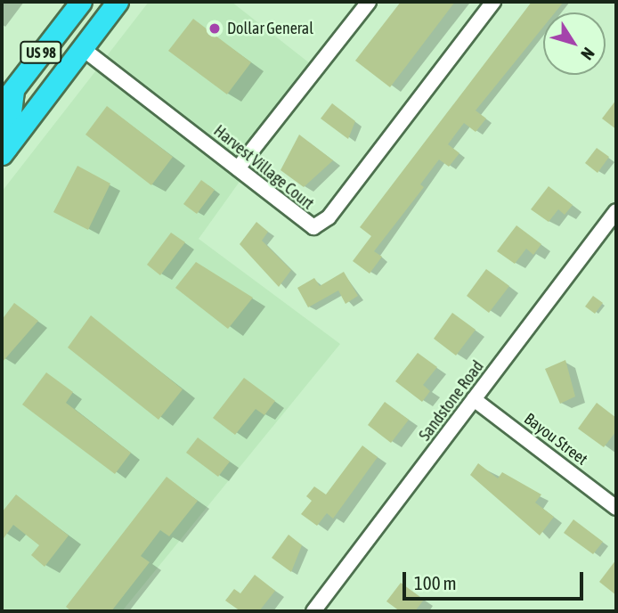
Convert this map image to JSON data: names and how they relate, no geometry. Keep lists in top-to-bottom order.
{
  "streets": {
    "highway": ["US 98"],
    "street": ["Harvest Village Court", "Sandstone Road", "Bayou Street"]
  },
  "crossings": [
    ["US 98", "Harvest Village Court"],
    ["Sandstone Road", "Bayou Street"]
  ],
  "places": ["Dollar General"],
  "scale_bar": "100 m",
  "north": "bottom right"
}
